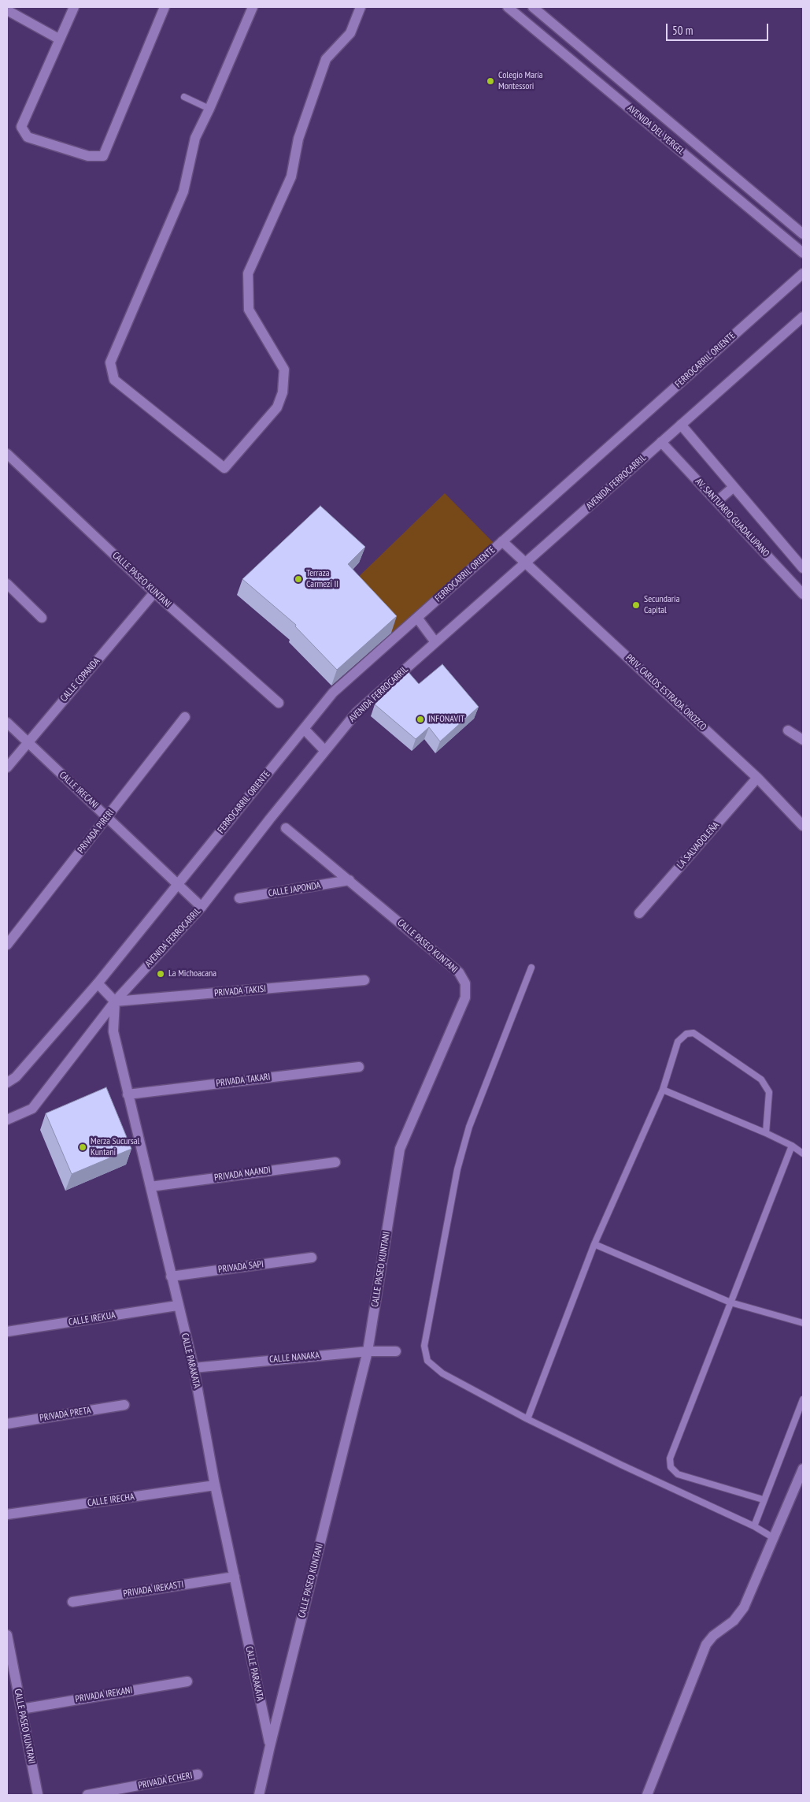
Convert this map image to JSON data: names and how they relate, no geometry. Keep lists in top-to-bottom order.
{
  "streets": {
    "street": [
      "AVENIDA DEL VERGEL",
      "FERROCARRIL ORIENTE",
      "AVENIDA FERROCARRIL",
      "AV. SANTUARIO GUADALUPANO",
      "CALLE PASEO KUNTANI",
      "CALLE COPANDA",
      "PRIV. CARLOS ESTRADA OROZCO",
      "CALLE IRECANI",
      "PRIVADA PIRERI",
      "LA SALVADOLEÑA",
      "CALLE JAPONDA",
      "PRIVADA TAKISI",
      "PRIVADA TAKARI",
      "PRIVADA NAANDI",
      "PRIVADA SAPI",
      "CALLE IREKUA",
      "CALLE NANAKA",
      "CALLE PARAKATA",
      "PRIVADA PRETA",
      "CALLE IRECHA",
      "PRIVADA IREKASTI",
      "PRIVADA IREKANI",
      "PRIVADA ECHERI"
    ]
  },
  "crossings": [
    ["FERROCARRIL ORIENTE", "AVENIDA FERROCARRIL"],
    ["FERROCARRIL ORIENTE", "PRIV. CARLOS ESTRADA OROZCO"],
    ["FERROCARRIL ORIENTE", "CALLE IRECANI"],
    ["AVENIDA FERROCARRIL", "AV. SANTUARIO GUADALUPANO"],
    ["AVENIDA FERROCARRIL", "PRIV. CARLOS ESTRADA OROZCO"],
    ["AVENIDA FERROCARRIL", "CALLE IRECANI"],
    ["AVENIDA FERROCARRIL", "PRIVADA TAKISI"],
    ["AVENIDA FERROCARRIL", "CALLE PARAKATA"],
    ["CALLE PASEO KUNTANI", "CALLE COPANDA"],
    ["CALLE PASEO KUNTANI", "CALLE JAPONDA"],
    ["CALLE PASEO KUNTANI", "CALLE NANAKA"],
    ["CALLE PASEO KUNTANI", "CALLE PARAKATA"],
    ["CALLE PASEO KUNTANI", "PRIVADA IREKANI"],
    ["CALLE COPANDA", "CALLE IRECANI"],
    ["PRIV. CARLOS ESTRADA OROZCO", "LA SALVADOLEÑA"],
    ["CALLE IRECANI", "PRIVADA PIRERI"],
    ["PRIVADA TAKISI", "CALLE PARAKATA"],
    ["PRIVADA TAKARI", "CALLE PARAKATA"],
    ["PRIVADA NAANDI", "CALLE PARAKATA"],
    ["PRIVADA SAPI", "CALLE PARAKATA"],
    ["CALLE IREKUA", "CALLE PARAKATA"],
    ["CALLE NANAKA", "CALLE PARAKATA"],
    ["CALLE PARAKATA", "CALLE IRECHA"],
    ["CALLE PARAKATA", "PRIVADA IREKASTI"]
  ],
  "places": [
    "Colegio María Montessori",
    "Terraza Carmezi II",
    "Secundaria Capital",
    "INFONAVIT",
    "La Michoacana",
    "Merza Sucursal Kuntani"
  ],
  "scale_bar": "50 m"
}
